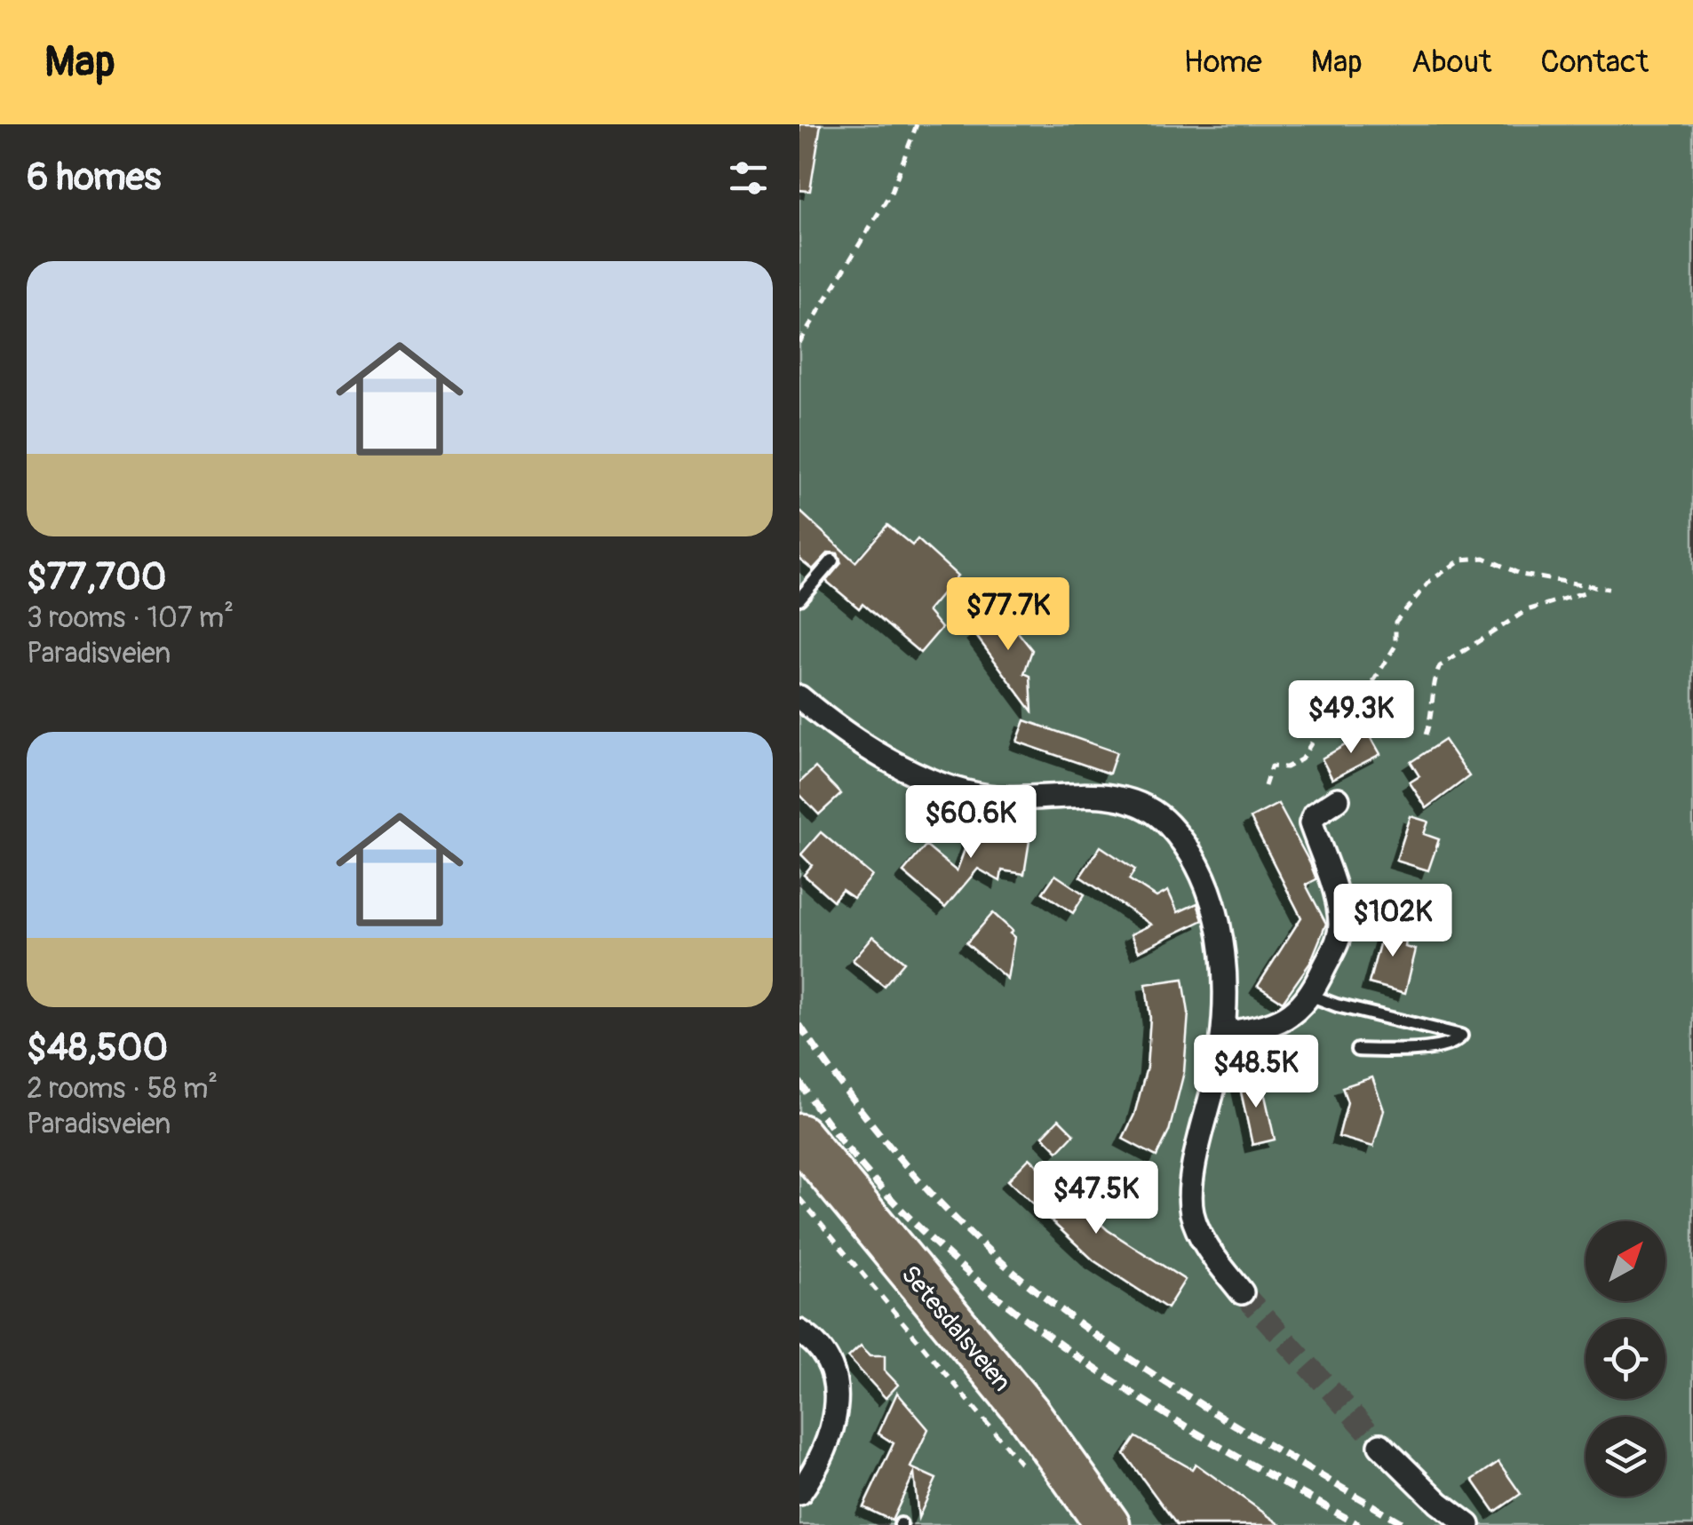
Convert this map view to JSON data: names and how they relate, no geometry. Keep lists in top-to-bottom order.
{
  "streets": {
    "highway": ["Setesdalsveien"]
  },
  "north": "top right",
  "page": {
    "header": "Map",
    "nav": [
      "Home",
      "Map",
      "About",
      "Contact"
    ],
    "heading": "6 homes",
    "list": [
      {
        "name": "$77,700",
        "note": "3 rooms · 107 m² · Paradisveien"
      },
      {
        "name": "$48,500",
        "note": "2 rooms · 58 m² · Paradisveien"
      }
    ],
    "price": [
      "$77.7K",
      "$49.3K",
      "$60.6K",
      "$102K",
      "$48.5K",
      "$47.5K"
    ]
  }
}
